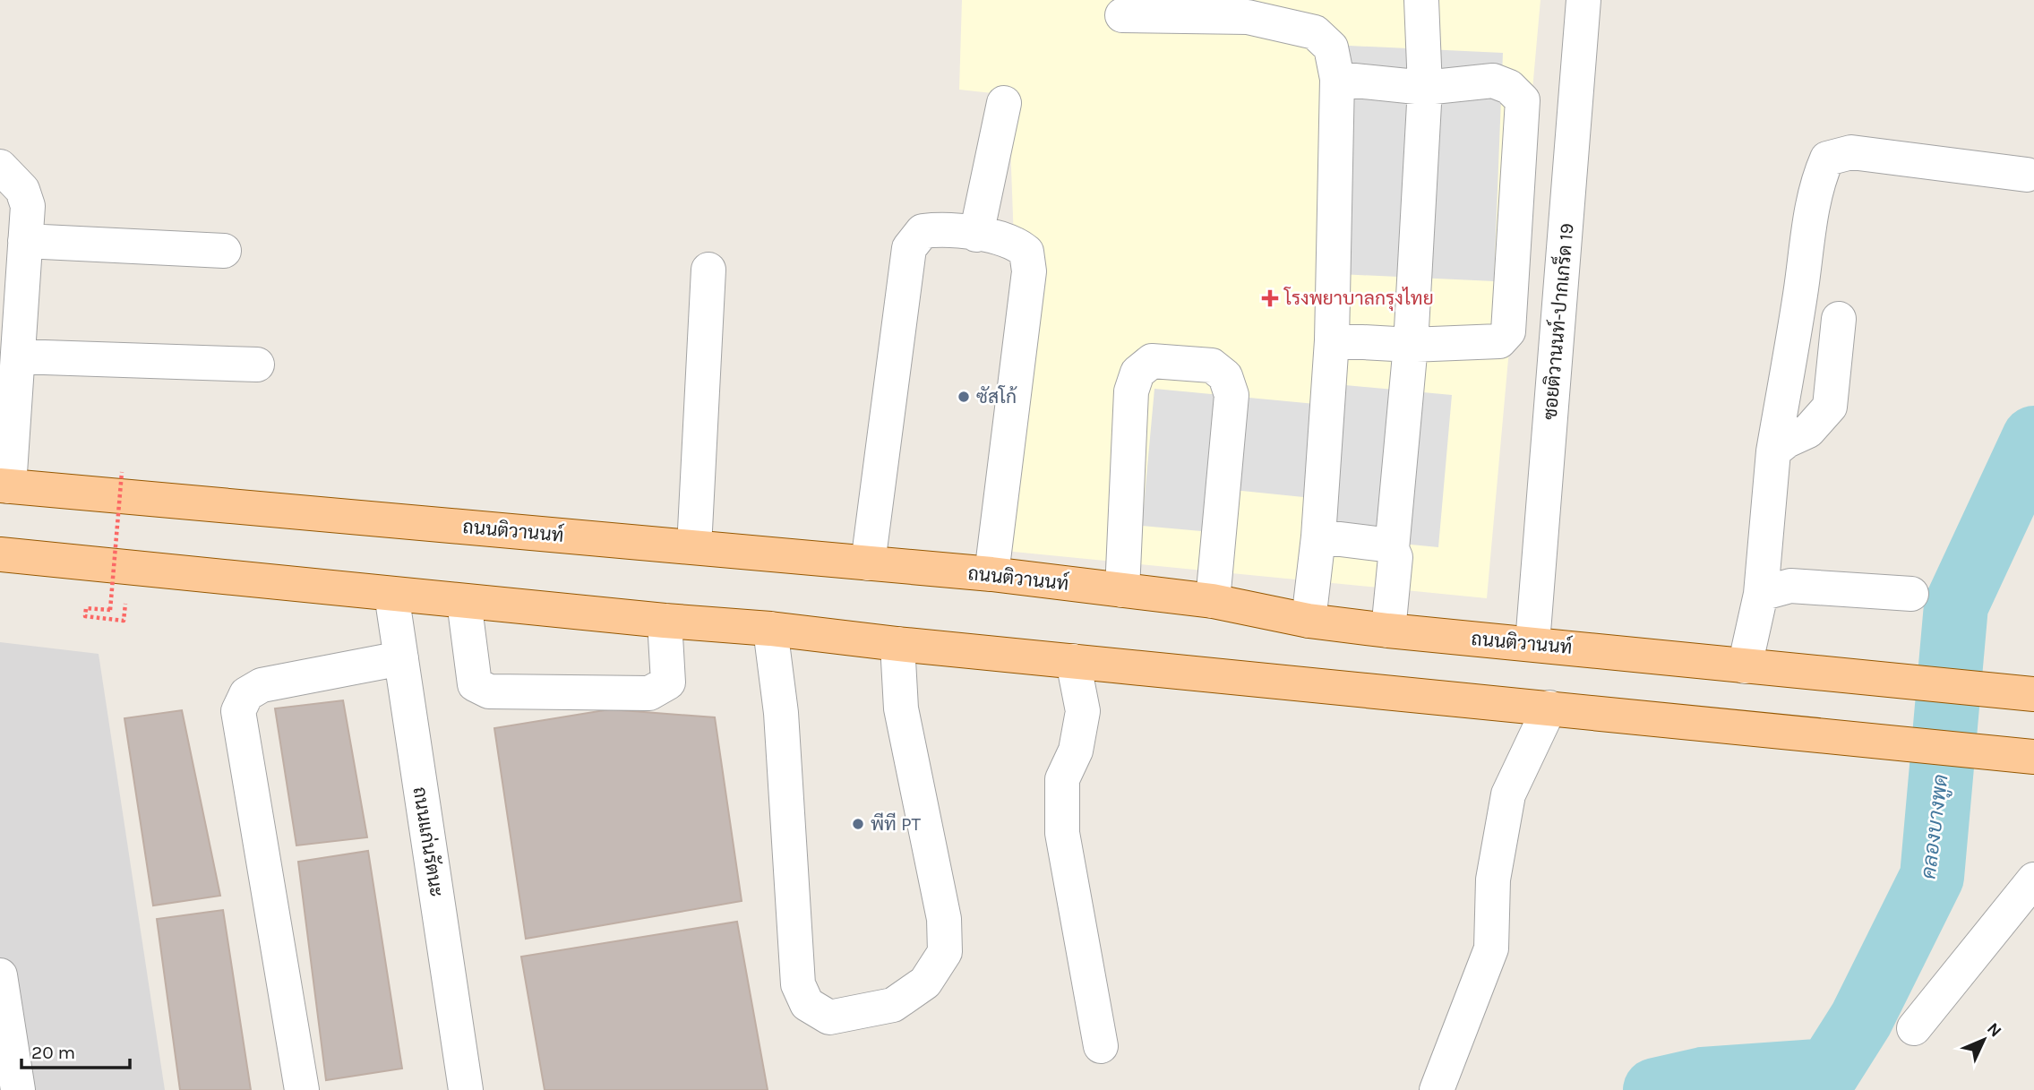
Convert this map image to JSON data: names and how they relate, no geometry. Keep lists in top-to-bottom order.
{
  "streets": {
    "main road": ["ถนนติวานนท์"],
    "street": ["ซอยติวานนท์-ปากเกร็ด 19", "ถนนแก่นรัตนะ"]
  },
  "crossings": [
    ["ซอยติวานนท์-ปากเกร็ด 19", "ถนนติวานนท์"]
  ],
  "water": ["คลองบางพูด"],
  "places": {
    "health": ["โรงพยาบาลกรุงไทย"],
    "other": ["ซัสโก้", "พีที PT"]
  },
  "scale_bar": "20 m",
  "north": "top right"
}
